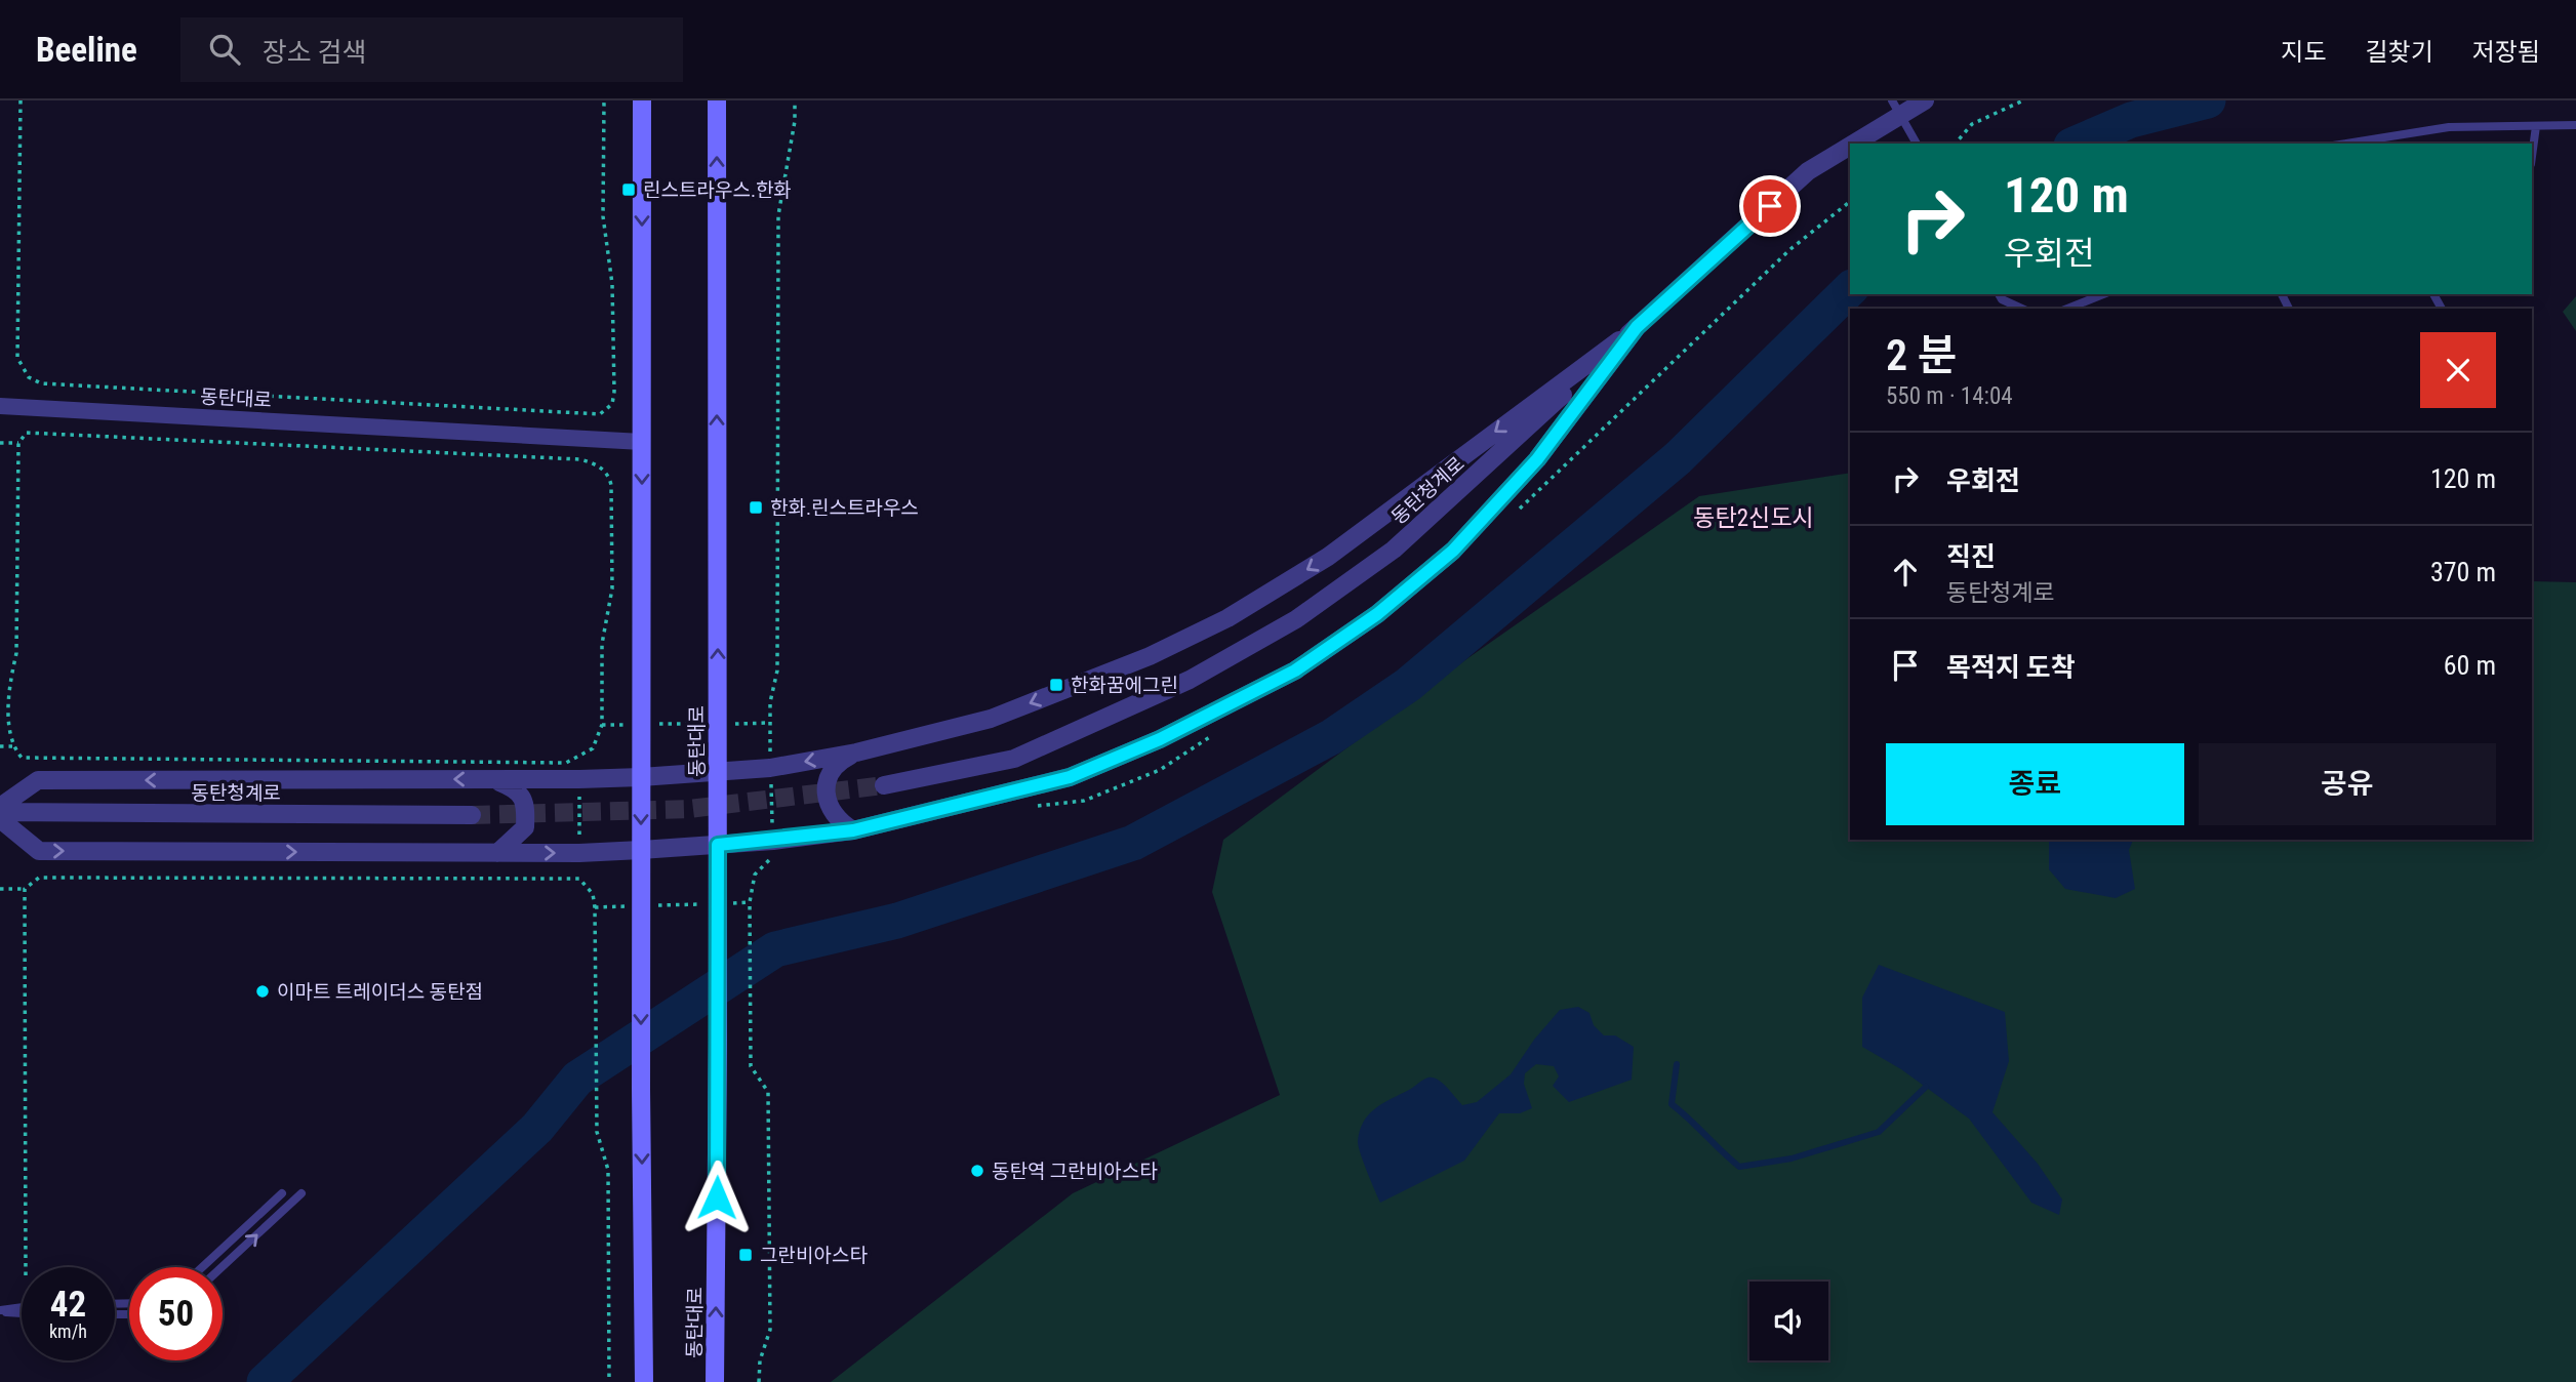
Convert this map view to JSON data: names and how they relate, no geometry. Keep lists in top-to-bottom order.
{
  "streets": {
    "main road": ["동탄대로"],
    "street": ["동탄청계로"]
  },
  "one_way": ["동탄대로"],
  "districts": ["동탄2신도시"],
  "places": {
    "transit": [
      "린스트라우스.한화",
      "한화.린스트라우스",
      "한화꿈에그린",
      "그란비아스타"
    ],
    "other": ["이마트 트레이더스 동탄점", "동탄역 그란비아스타"]
  },
  "page": {
    "header": "Beeline",
    "search": "장소 검색",
    "nav": ["지도", "길찾기", "저장됨"],
    "turn": ["120 m", "우회전"],
    "heading": ["2 분", "550 m · 14:04"],
    "list": [
      {
        "name": "우회전",
        "value": "120 m"
      },
      {
        "name": "직진",
        "note": "동탄청계로",
        "value": "370 m"
      },
      {
        "name": "목적지 도착",
        "value": "60 m"
      }
    ],
    "buttons": ["종료", "공유"],
    "speed": "42 km/h",
    "limit": "50"
  }
}
